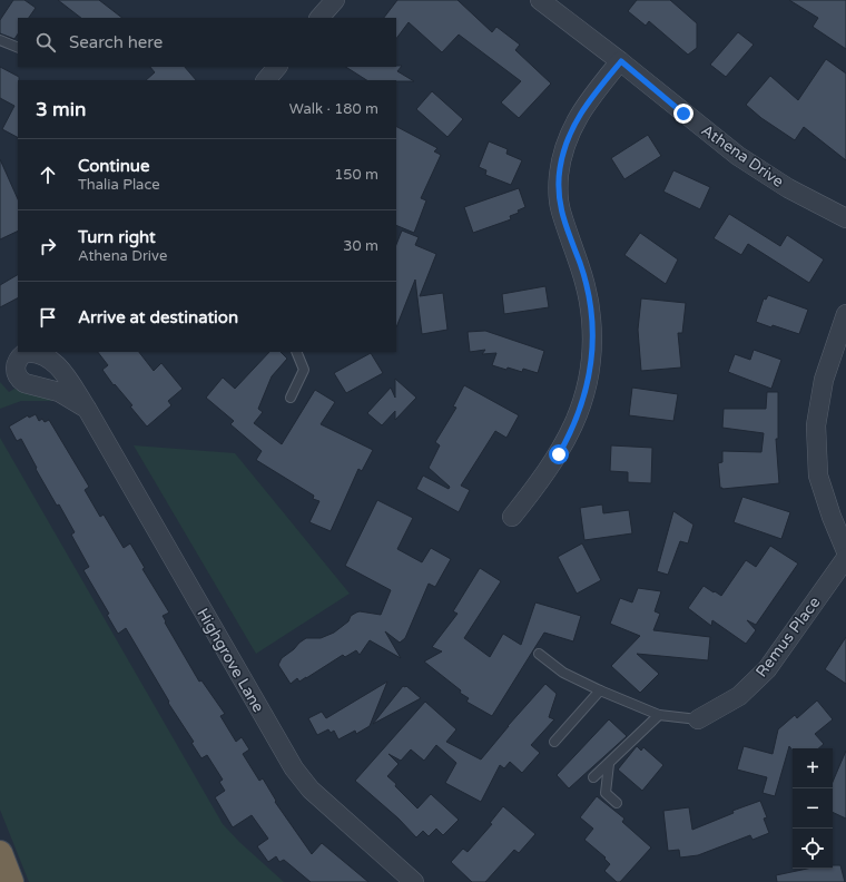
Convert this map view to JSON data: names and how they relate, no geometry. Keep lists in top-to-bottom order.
{
  "streets": {
    "street": ["Athena Drive", "Remus Place", "Highgrove Lane"]
  },
  "page": {
    "search": "Search here",
    "heading": ["3 min", "Walk · 180 m"],
    "list": [
      ["Continue", "Thalia Place", "150 m"],
      ["Turn right", "Athena Drive", "30 m"],
      "Arrive at destination"
    ],
    "map_buttons": ["+", "−"]
  }
}
